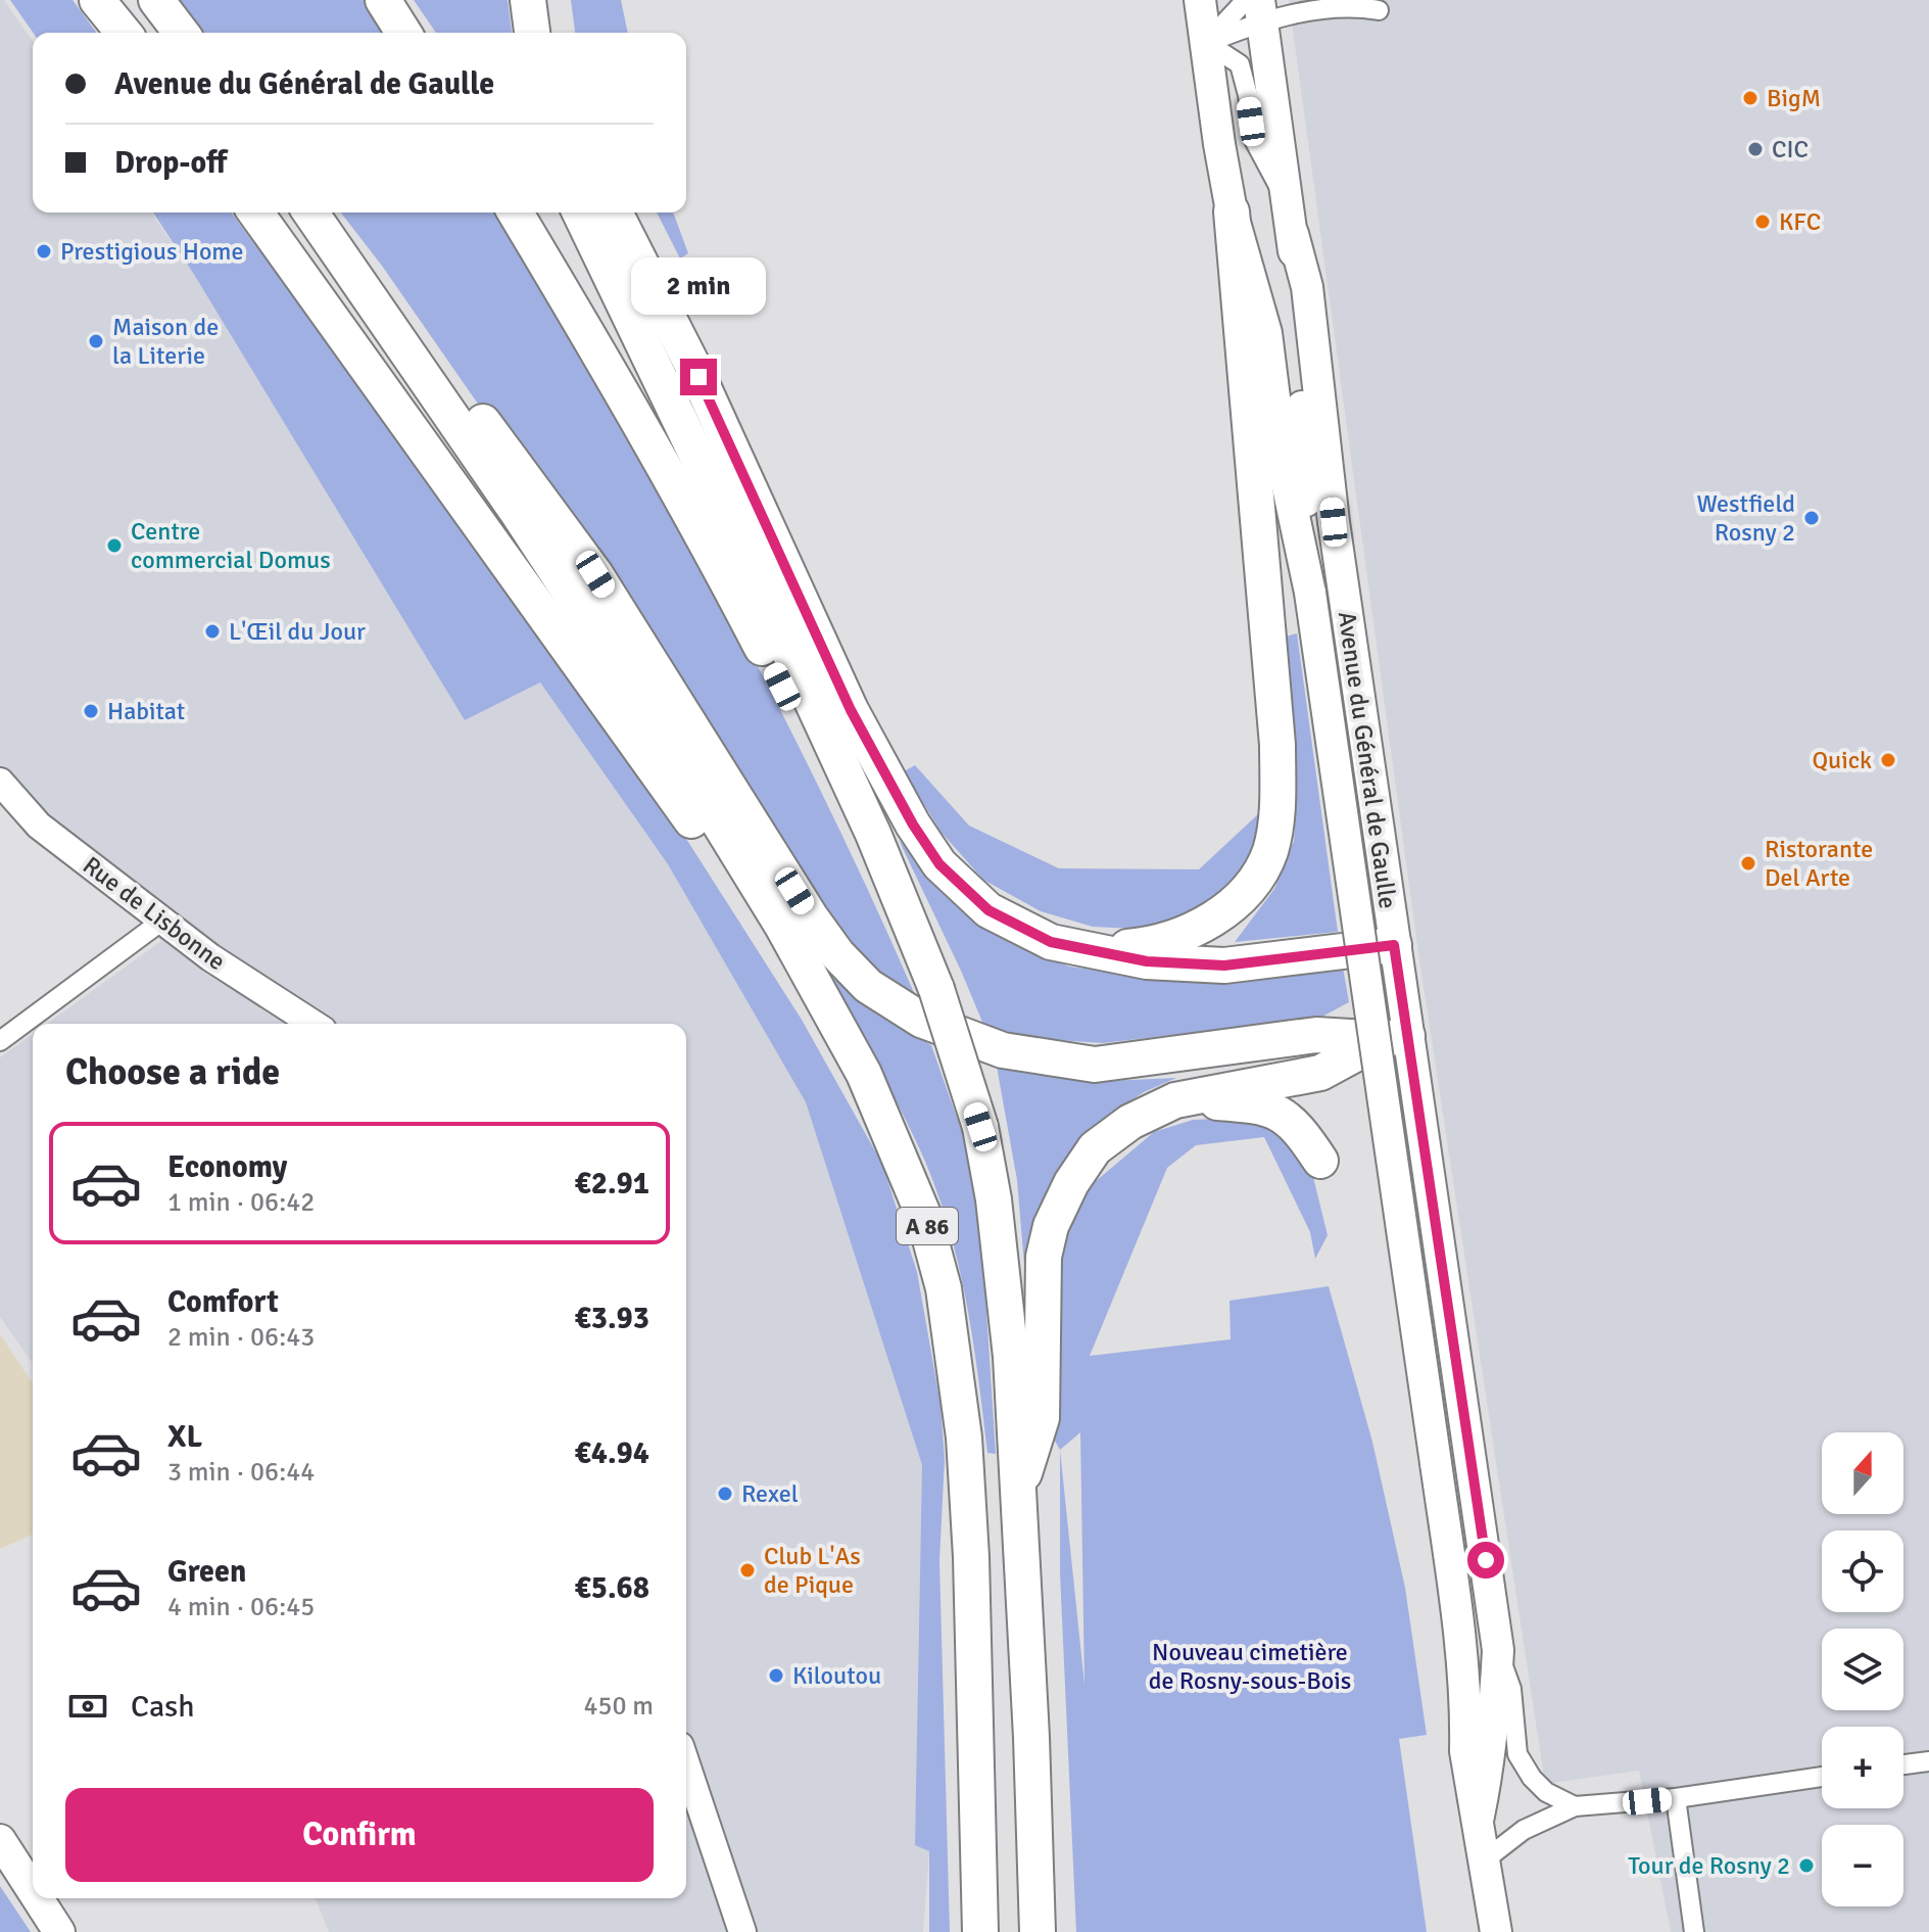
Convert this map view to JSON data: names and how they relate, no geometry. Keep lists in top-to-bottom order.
{
  "streets": {
    "highway": ["A 86"],
    "main road": ["Avenue du Général de Gaulle"],
    "street": ["Rue de Lisbonne"]
  },
  "parks": ["Nouveau cimetière de Rosny-sous-Bois"],
  "places": [
    "BigM",
    "CIC",
    "KFC",
    "Prestigious Home",
    "Maison de la Literie",
    "Westfield Rosny 2",
    "Centre commercial Domus",
    "L'Œil du Jour",
    "Habitat",
    "Quick",
    "Ristorante Del Arte",
    "Rexel",
    "Club L'As de Pique",
    "Kiloutou",
    "Tour de Rosny 2"
  ],
  "north": "top",
  "page": {
    "banner": ["Avenue du Général de Gaulle", "Drop-off"],
    "bubble": "2 min",
    "heading": "Choose a ride",
    "list": [
      {
        "name": "Economy",
        "note": "1 min · 06:42",
        "value": "€2.91"
      },
      {
        "name": "Comfort",
        "note": "2 min · 06:43",
        "value": "€3.93"
      },
      {
        "name": "XL",
        "note": "3 min · 06:44",
        "value": "€4.94"
      },
      {
        "name": "Green",
        "note": "4 min · 06:45",
        "value": "€5.68"
      }
    ],
    "map_buttons": ["+", "−"],
    "pay": ["Cash", "450 m"],
    "buttons": "Confirm"
  }
}
